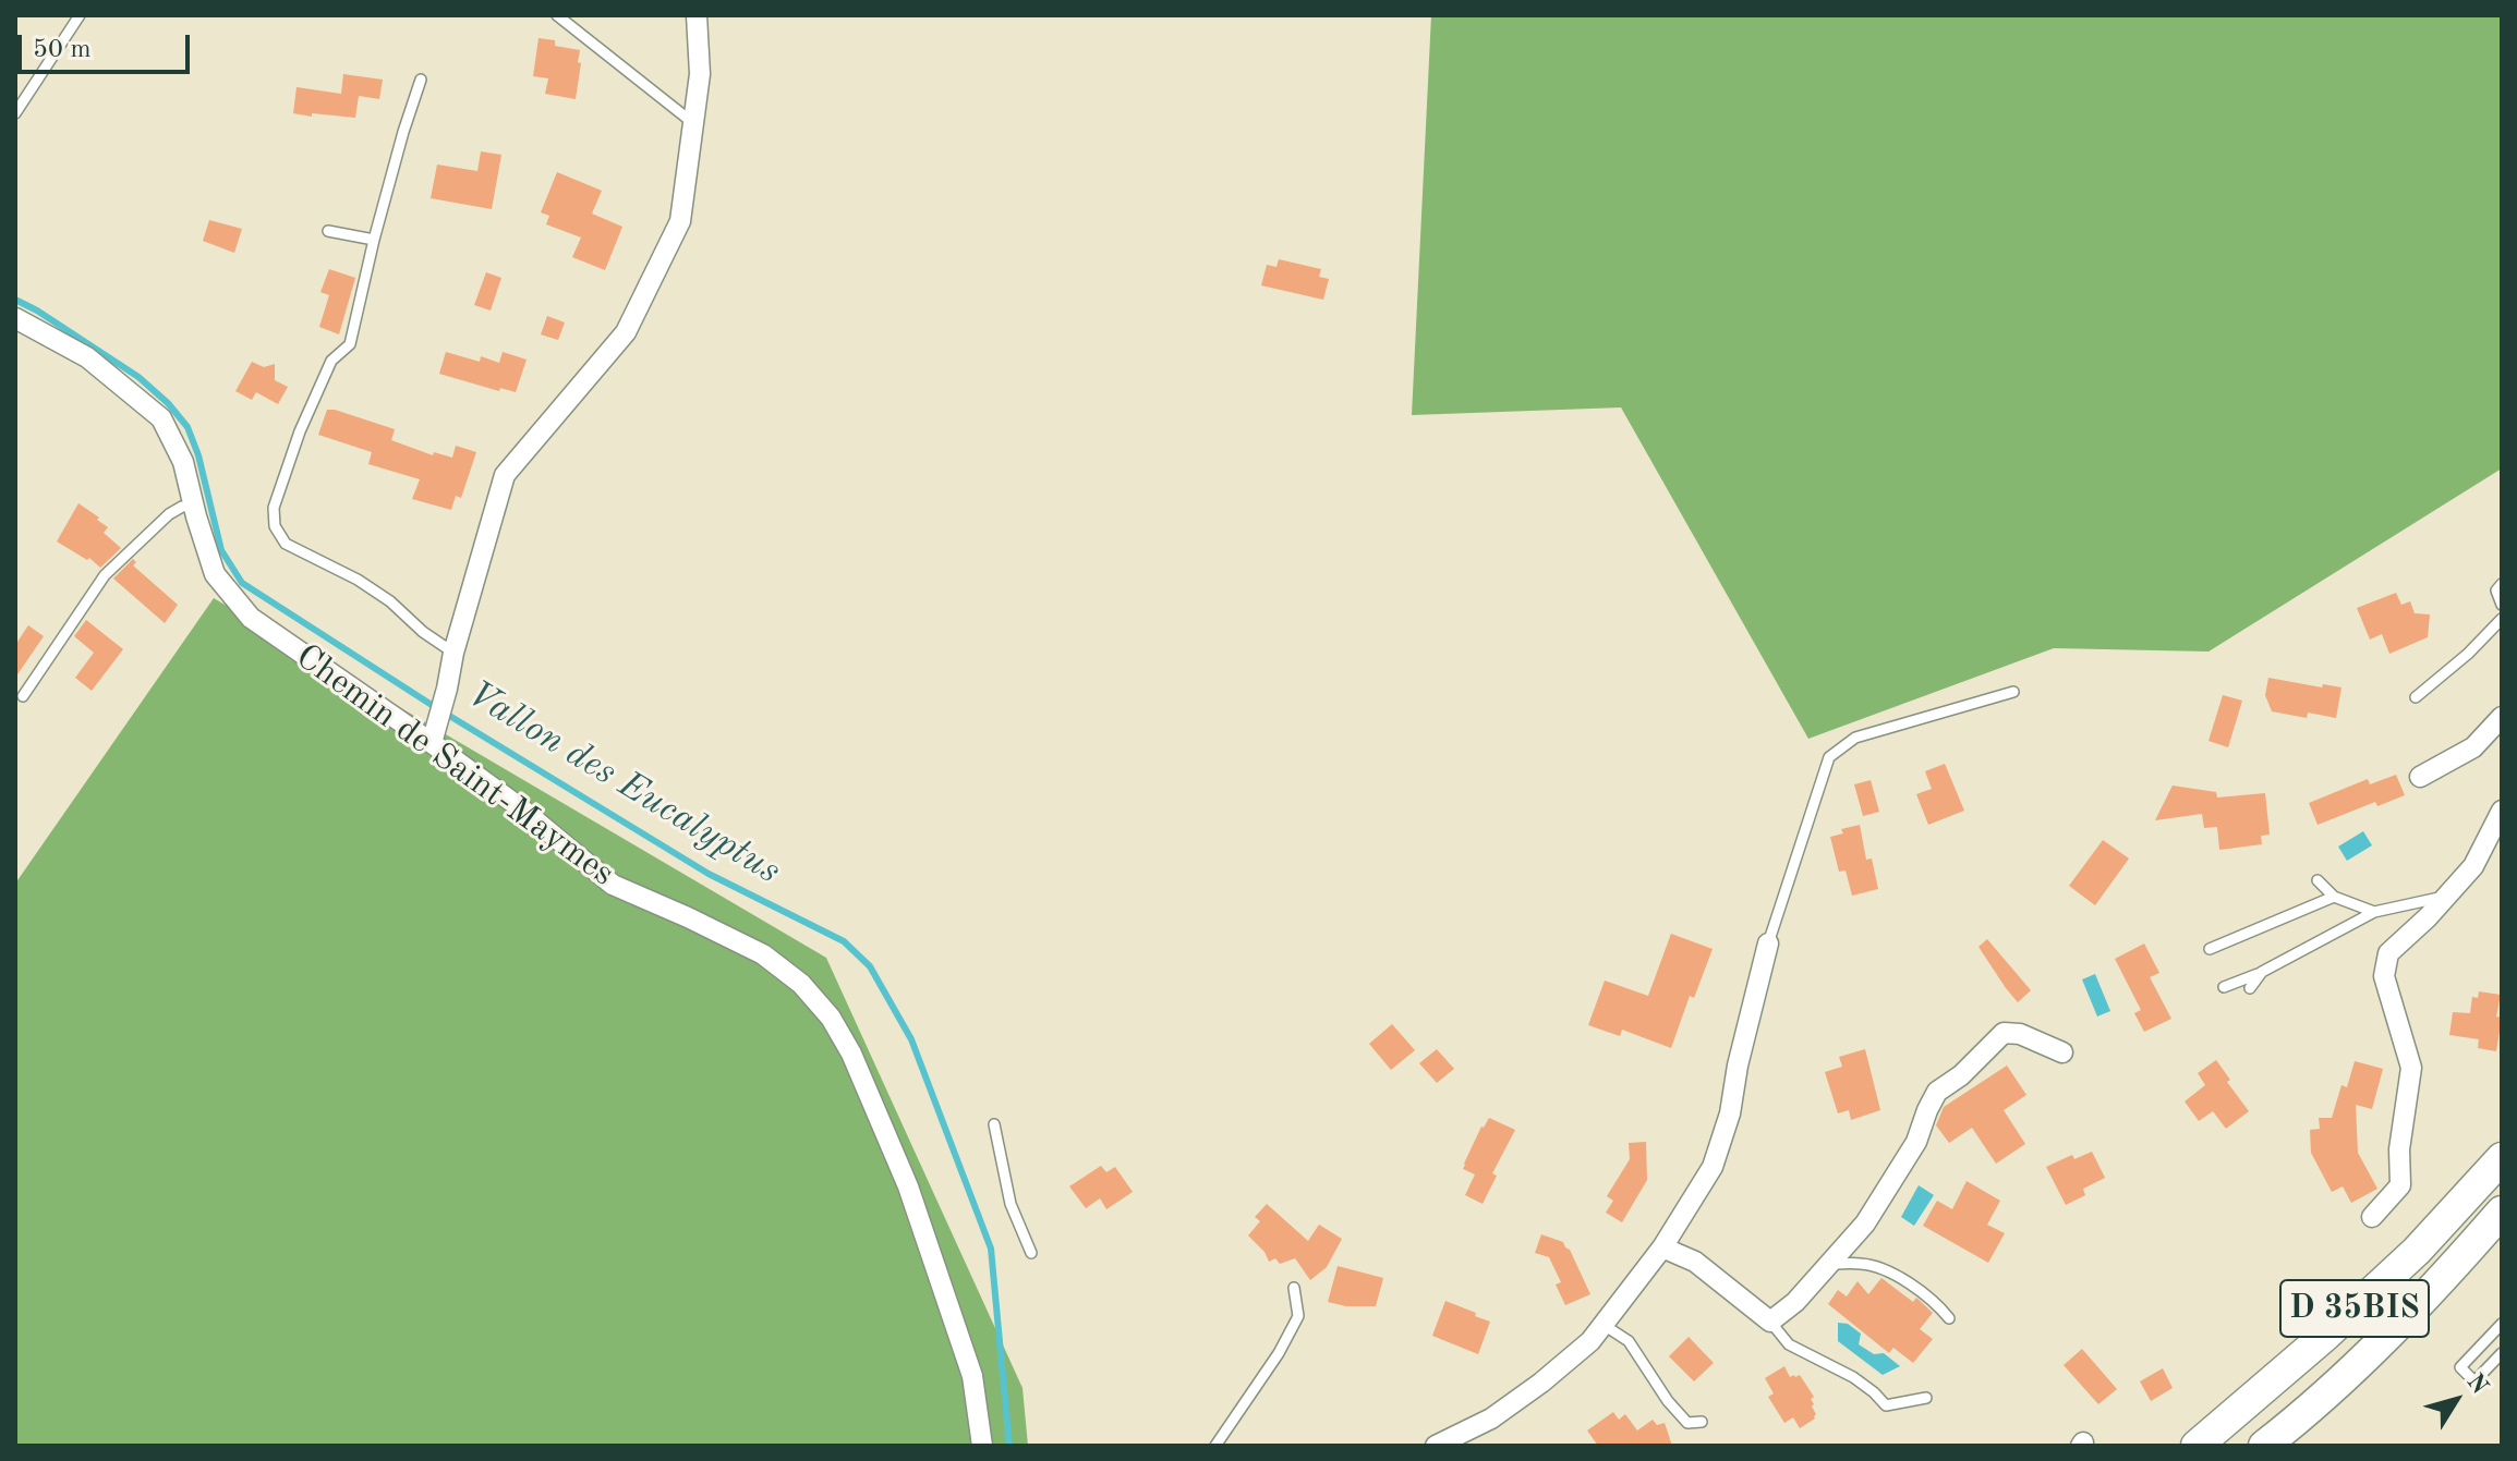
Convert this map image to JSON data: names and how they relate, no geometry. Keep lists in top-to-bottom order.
{
  "streets": {
    "main road": ["D 35BIS"],
    "street": ["Chemin de Saint-Maymes"]
  },
  "water": ["Vallon des Eucalyptus"],
  "scale_bar": "50 m",
  "north": "top right"
}
